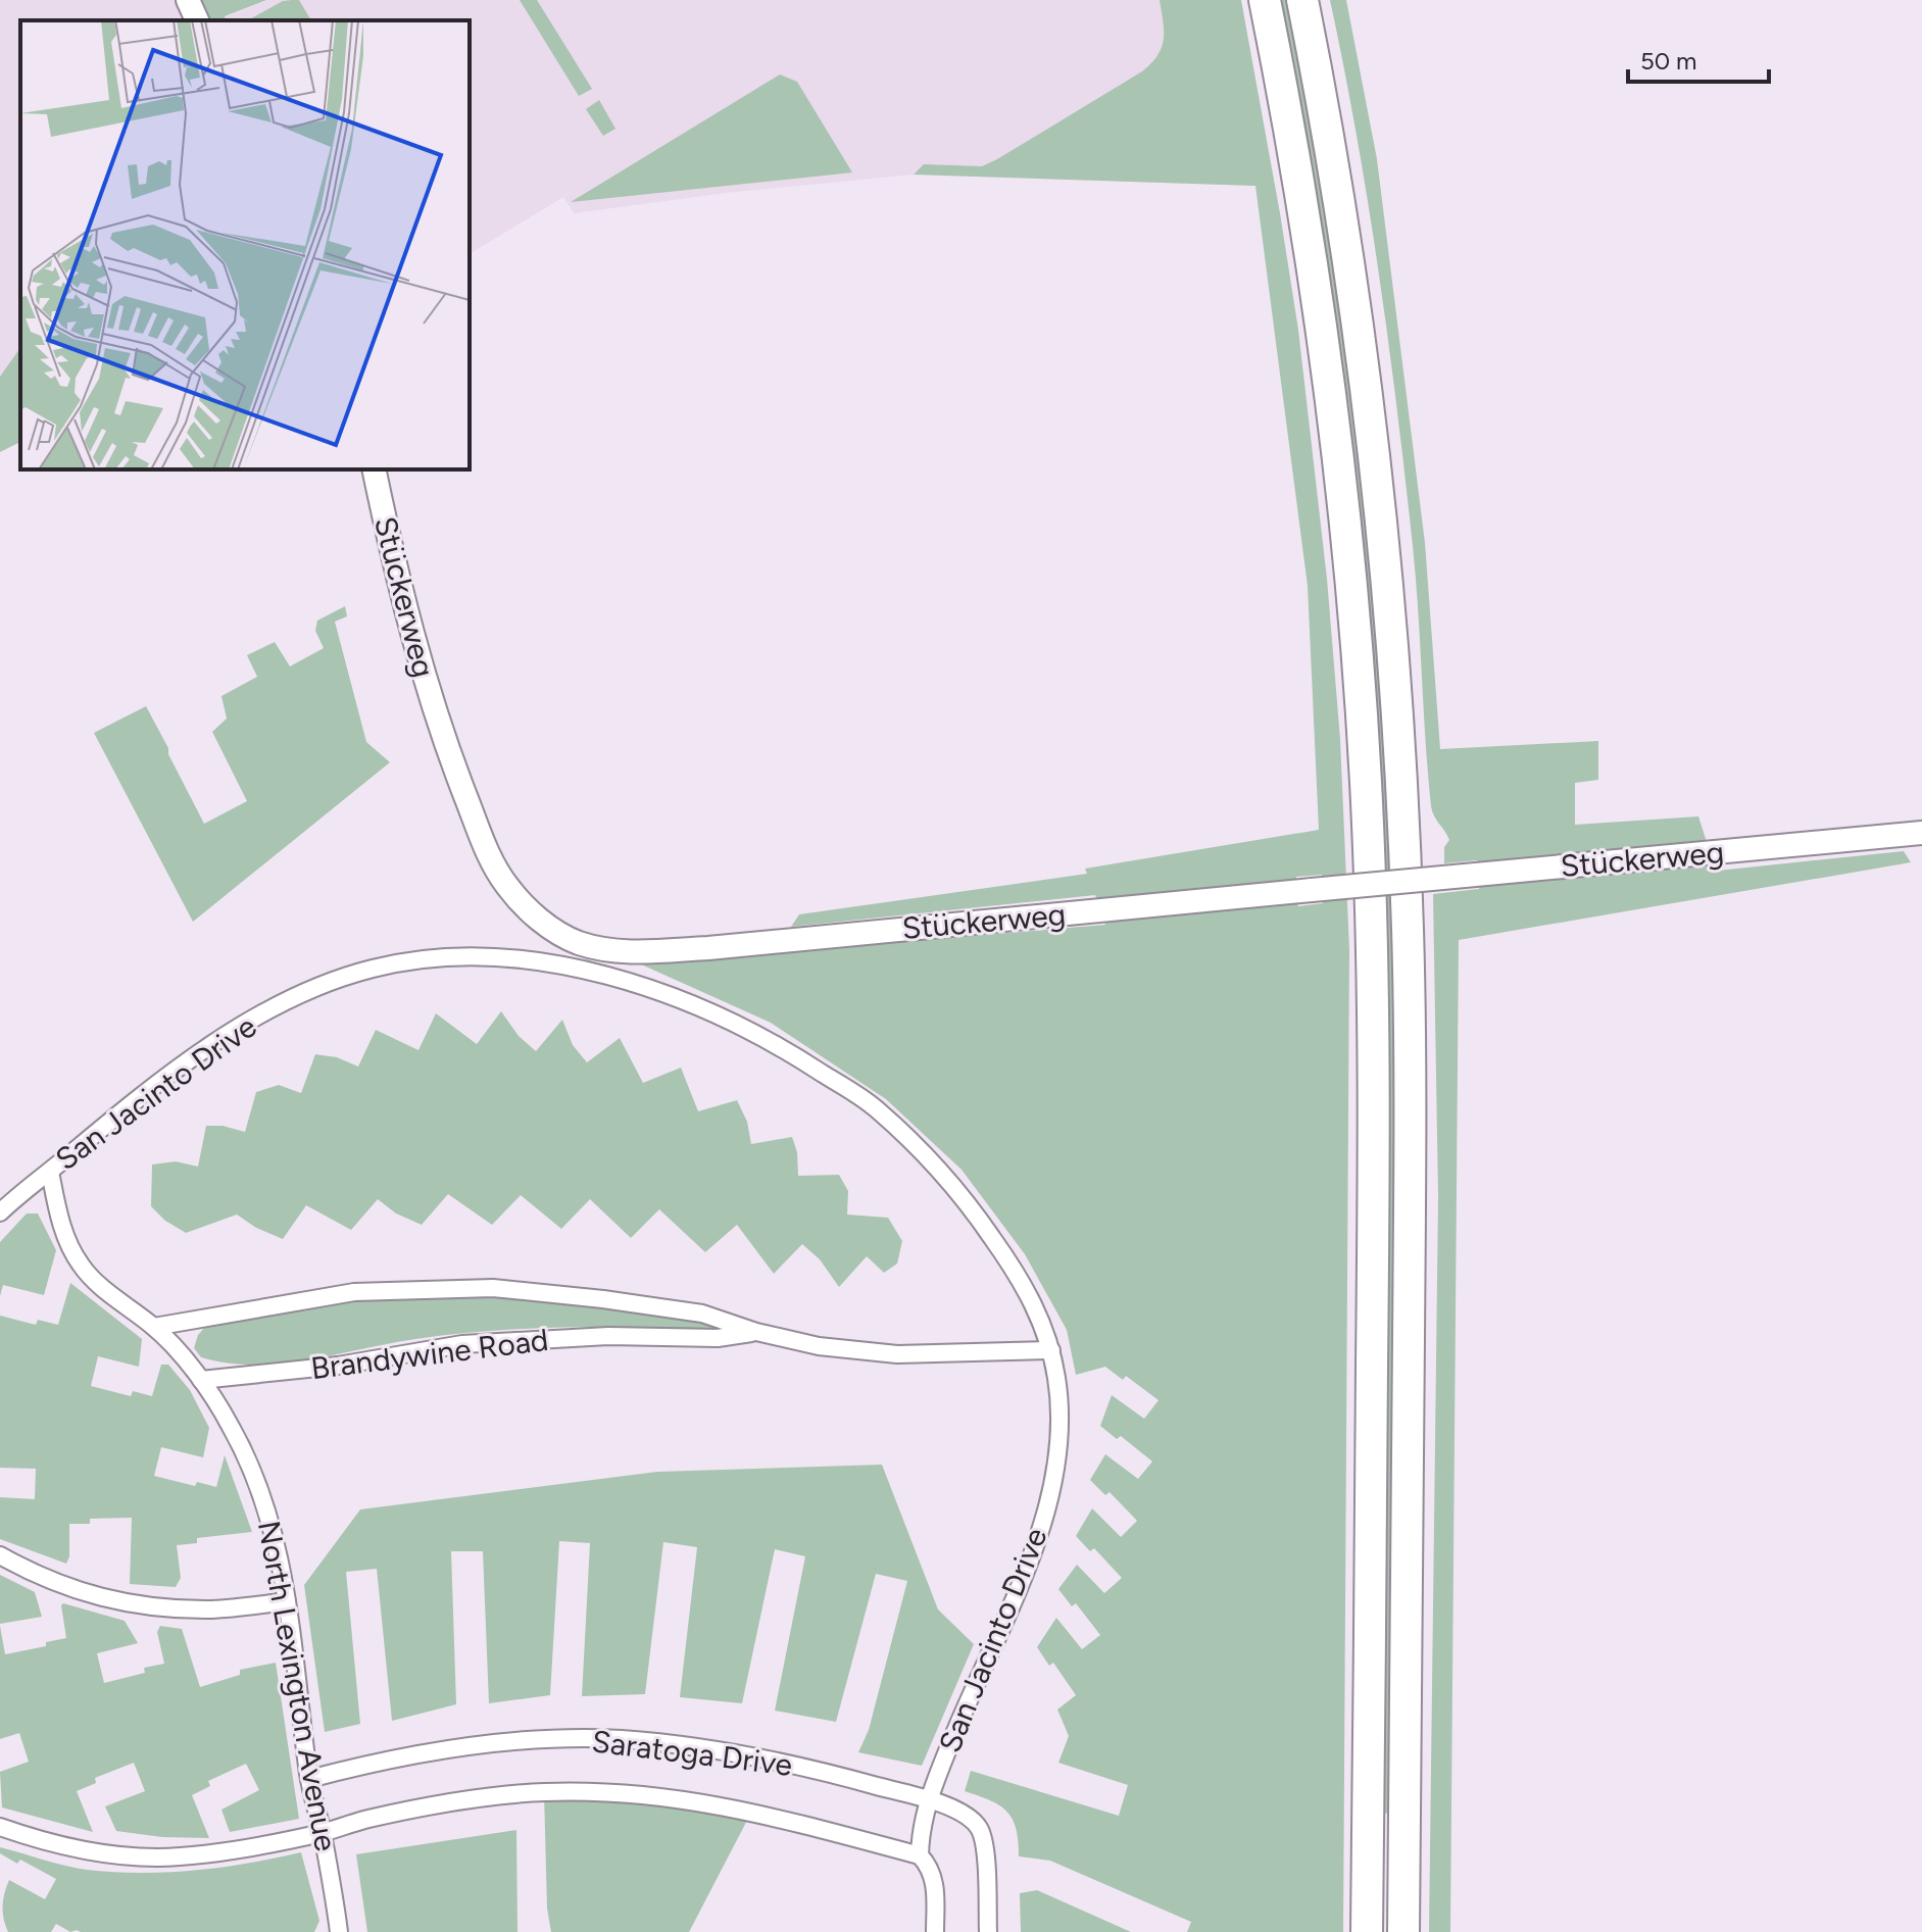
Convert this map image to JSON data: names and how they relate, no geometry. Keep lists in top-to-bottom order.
{
  "streets": {
    "street": [
      "Stückerweg",
      "San Jacinto Drive",
      "Brandywine Road",
      "North Lexington Avenue",
      "Saratoga Drive"
    ]
  },
  "crossings": [
    ["San Jacinto Drive", "Brandywine Road"],
    ["San Jacinto Drive", "North Lexington Avenue"],
    ["San Jacinto Drive", "Saratoga Drive"],
    ["Brandywine Road", "North Lexington Avenue"],
    ["North Lexington Avenue", "Saratoga Drive"]
  ],
  "scale_bar": "50 m"
}
